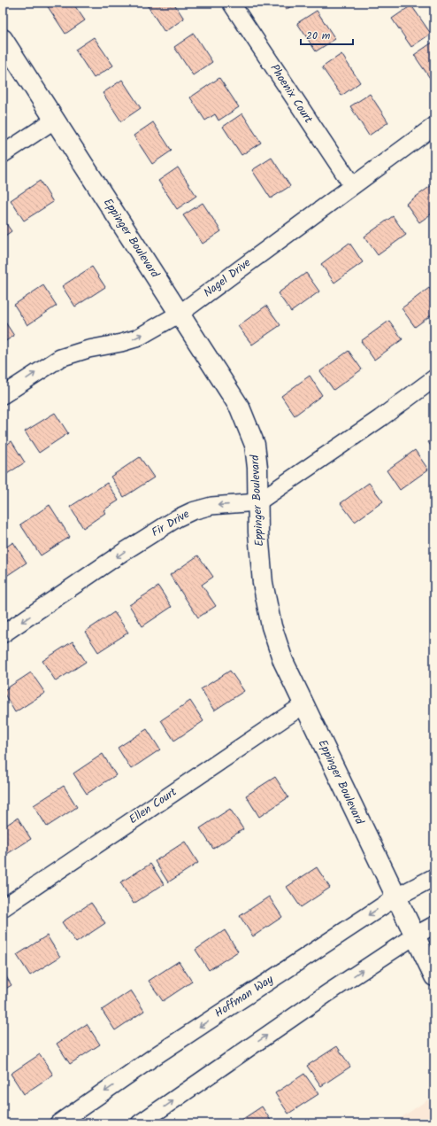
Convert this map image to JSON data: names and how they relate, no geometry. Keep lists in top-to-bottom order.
{
  "streets": {
    "street": [
      "Phoenix Court",
      "Eppinger Boulevard",
      "Nagel Drive",
      "Fir Drive",
      "Ellen Court",
      "Hoffman Way"
    ]
  },
  "crossings": [
    ["Phoenix Court", "Nagel Drive"],
    ["Eppinger Boulevard", "Nagel Drive"],
    ["Eppinger Boulevard", "Fir Drive"],
    ["Eppinger Boulevard", "Ellen Court"],
    ["Eppinger Boulevard", "Hoffman Way"]
  ],
  "one_way": ["Nagel Drive", "Fir Drive"],
  "scale_bar": "20 m"
}
